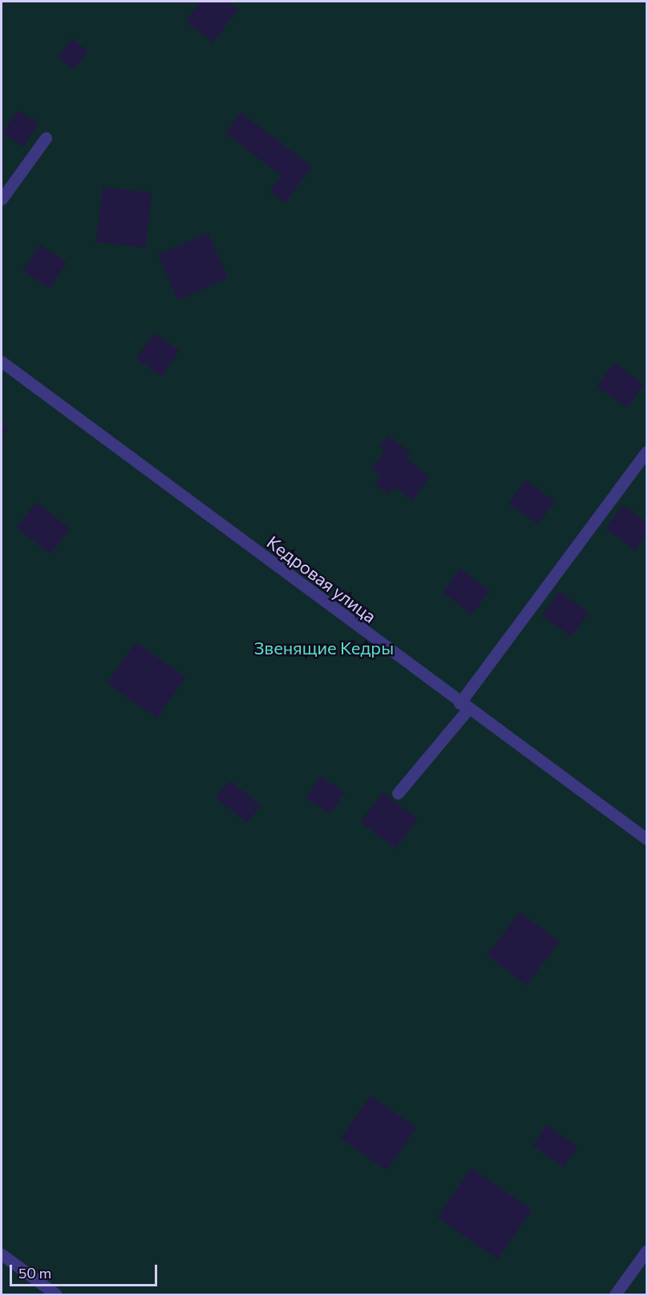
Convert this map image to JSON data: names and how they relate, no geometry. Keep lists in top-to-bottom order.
{
  "streets": {
    "street": ["Кедровая улица"]
  },
  "parks": ["Звенящие Кедры"],
  "scale_bar": "50 m"
}
